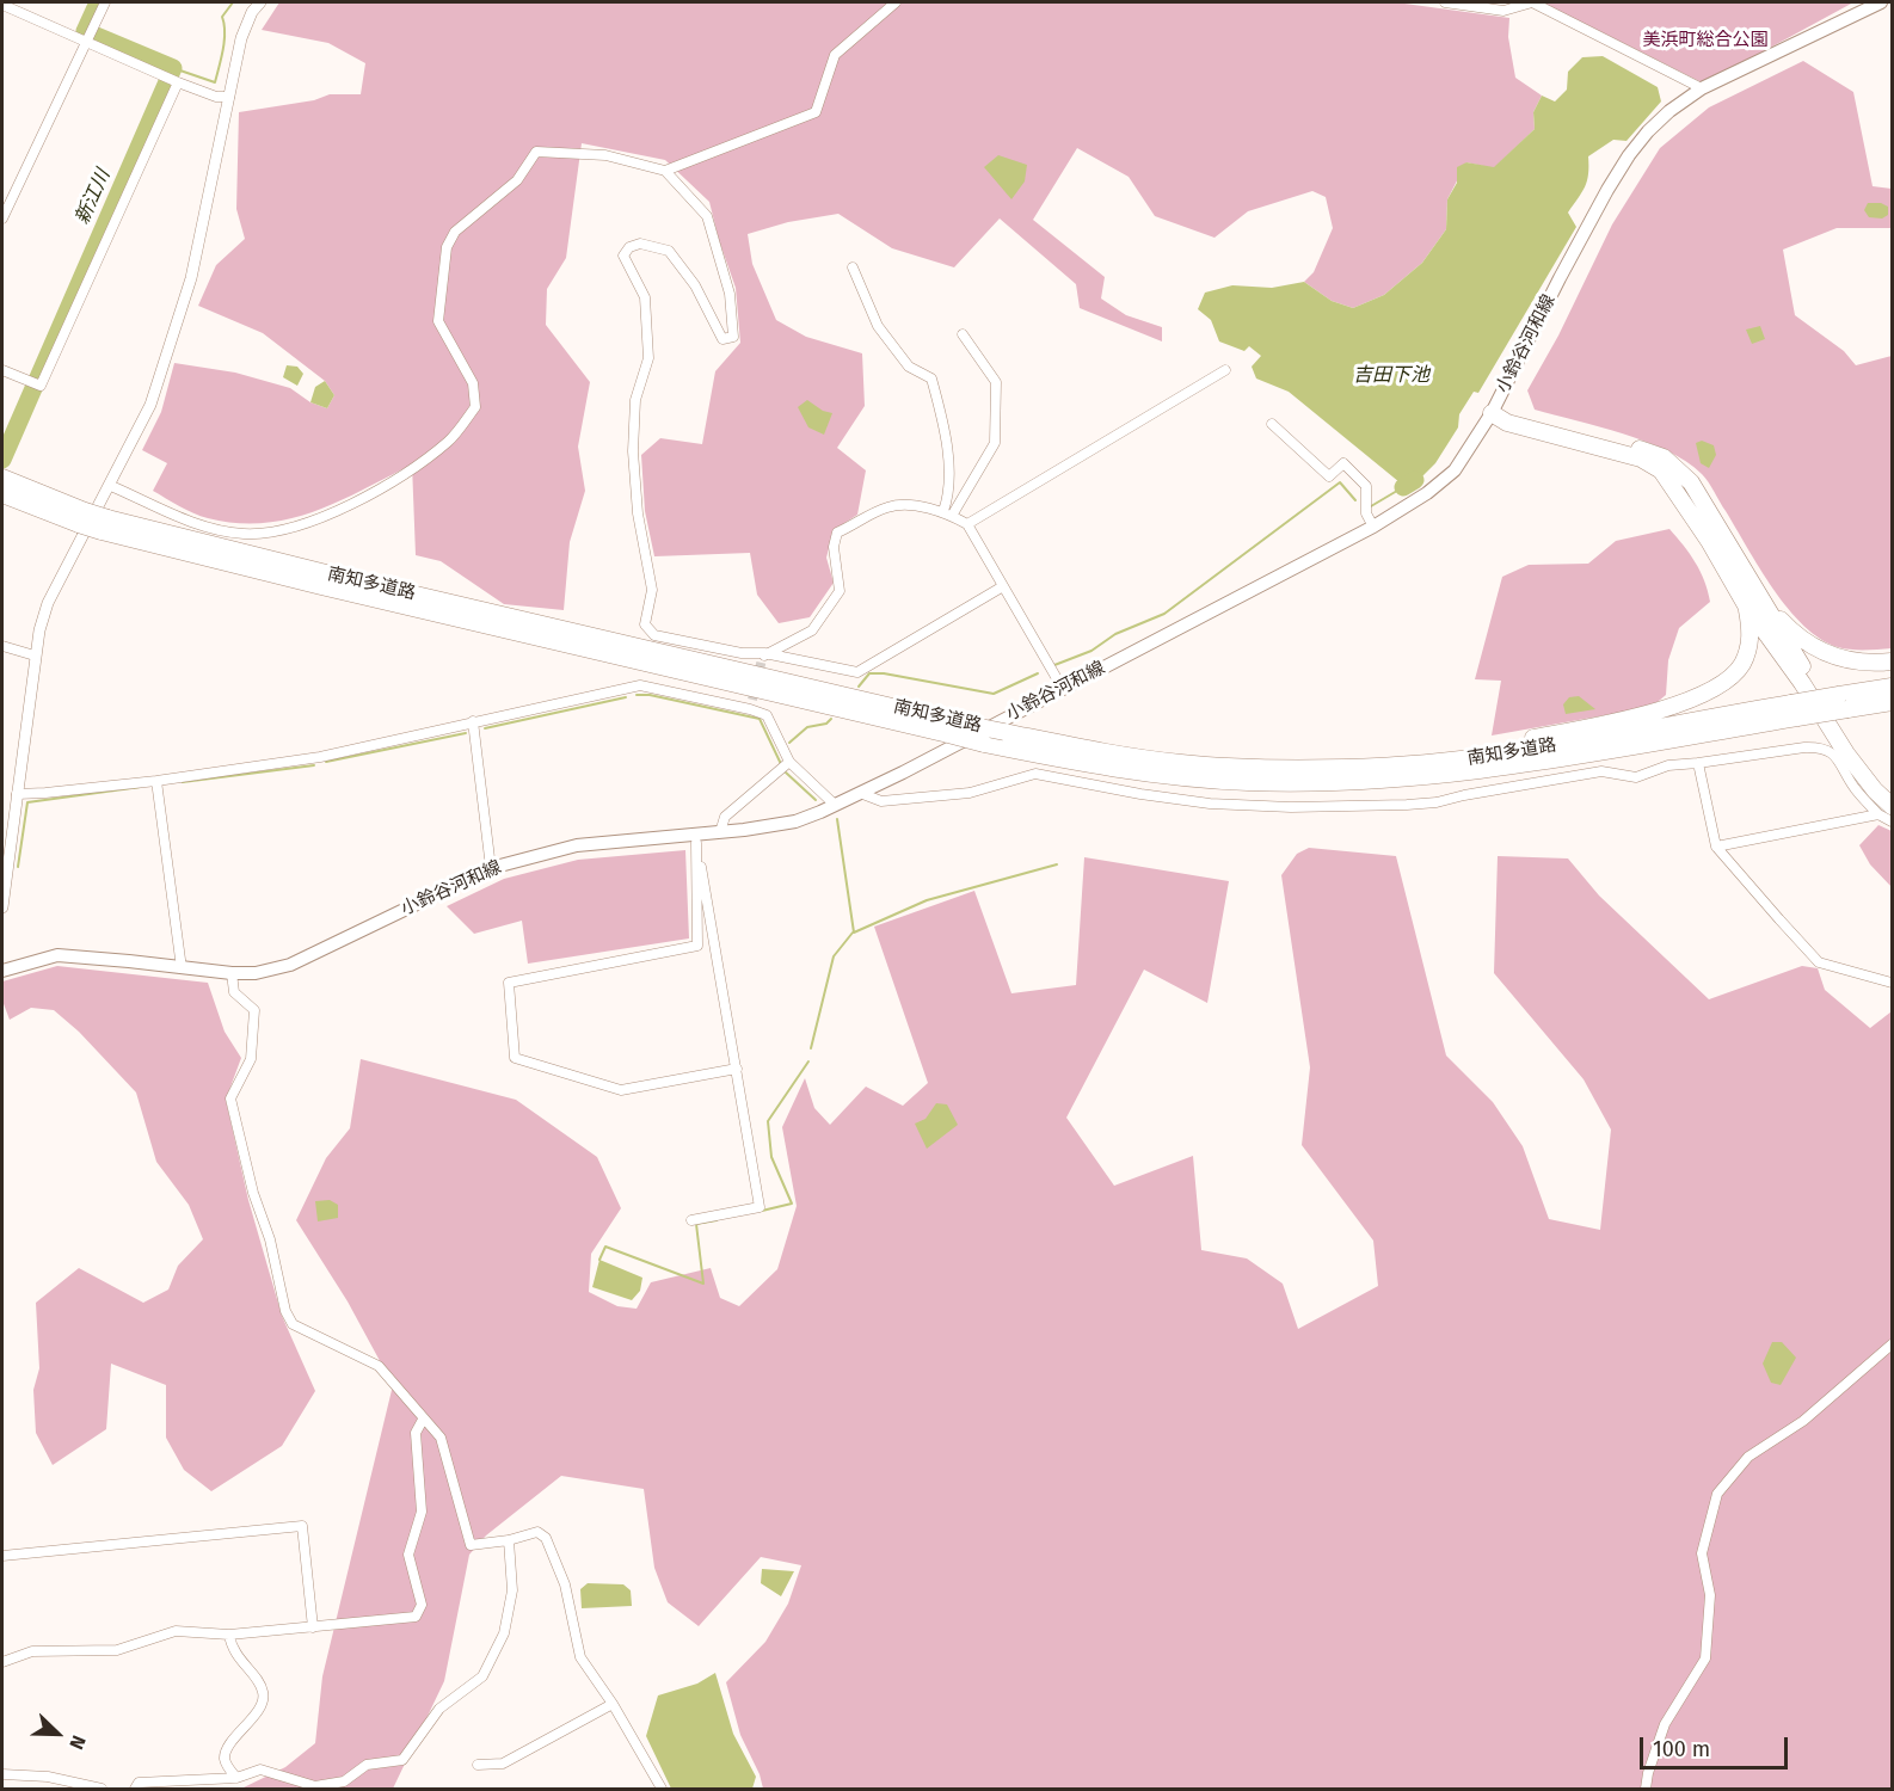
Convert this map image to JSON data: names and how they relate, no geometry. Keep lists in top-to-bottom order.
{
  "streets": {
    "highway": ["南知多道路"],
    "main road": ["小鈴谷河和線"]
  },
  "water": ["新江川", "吉田下池"],
  "parks": ["美浜町総合公園"],
  "scale_bar": "100 m",
  "north": "bottom right"
}
